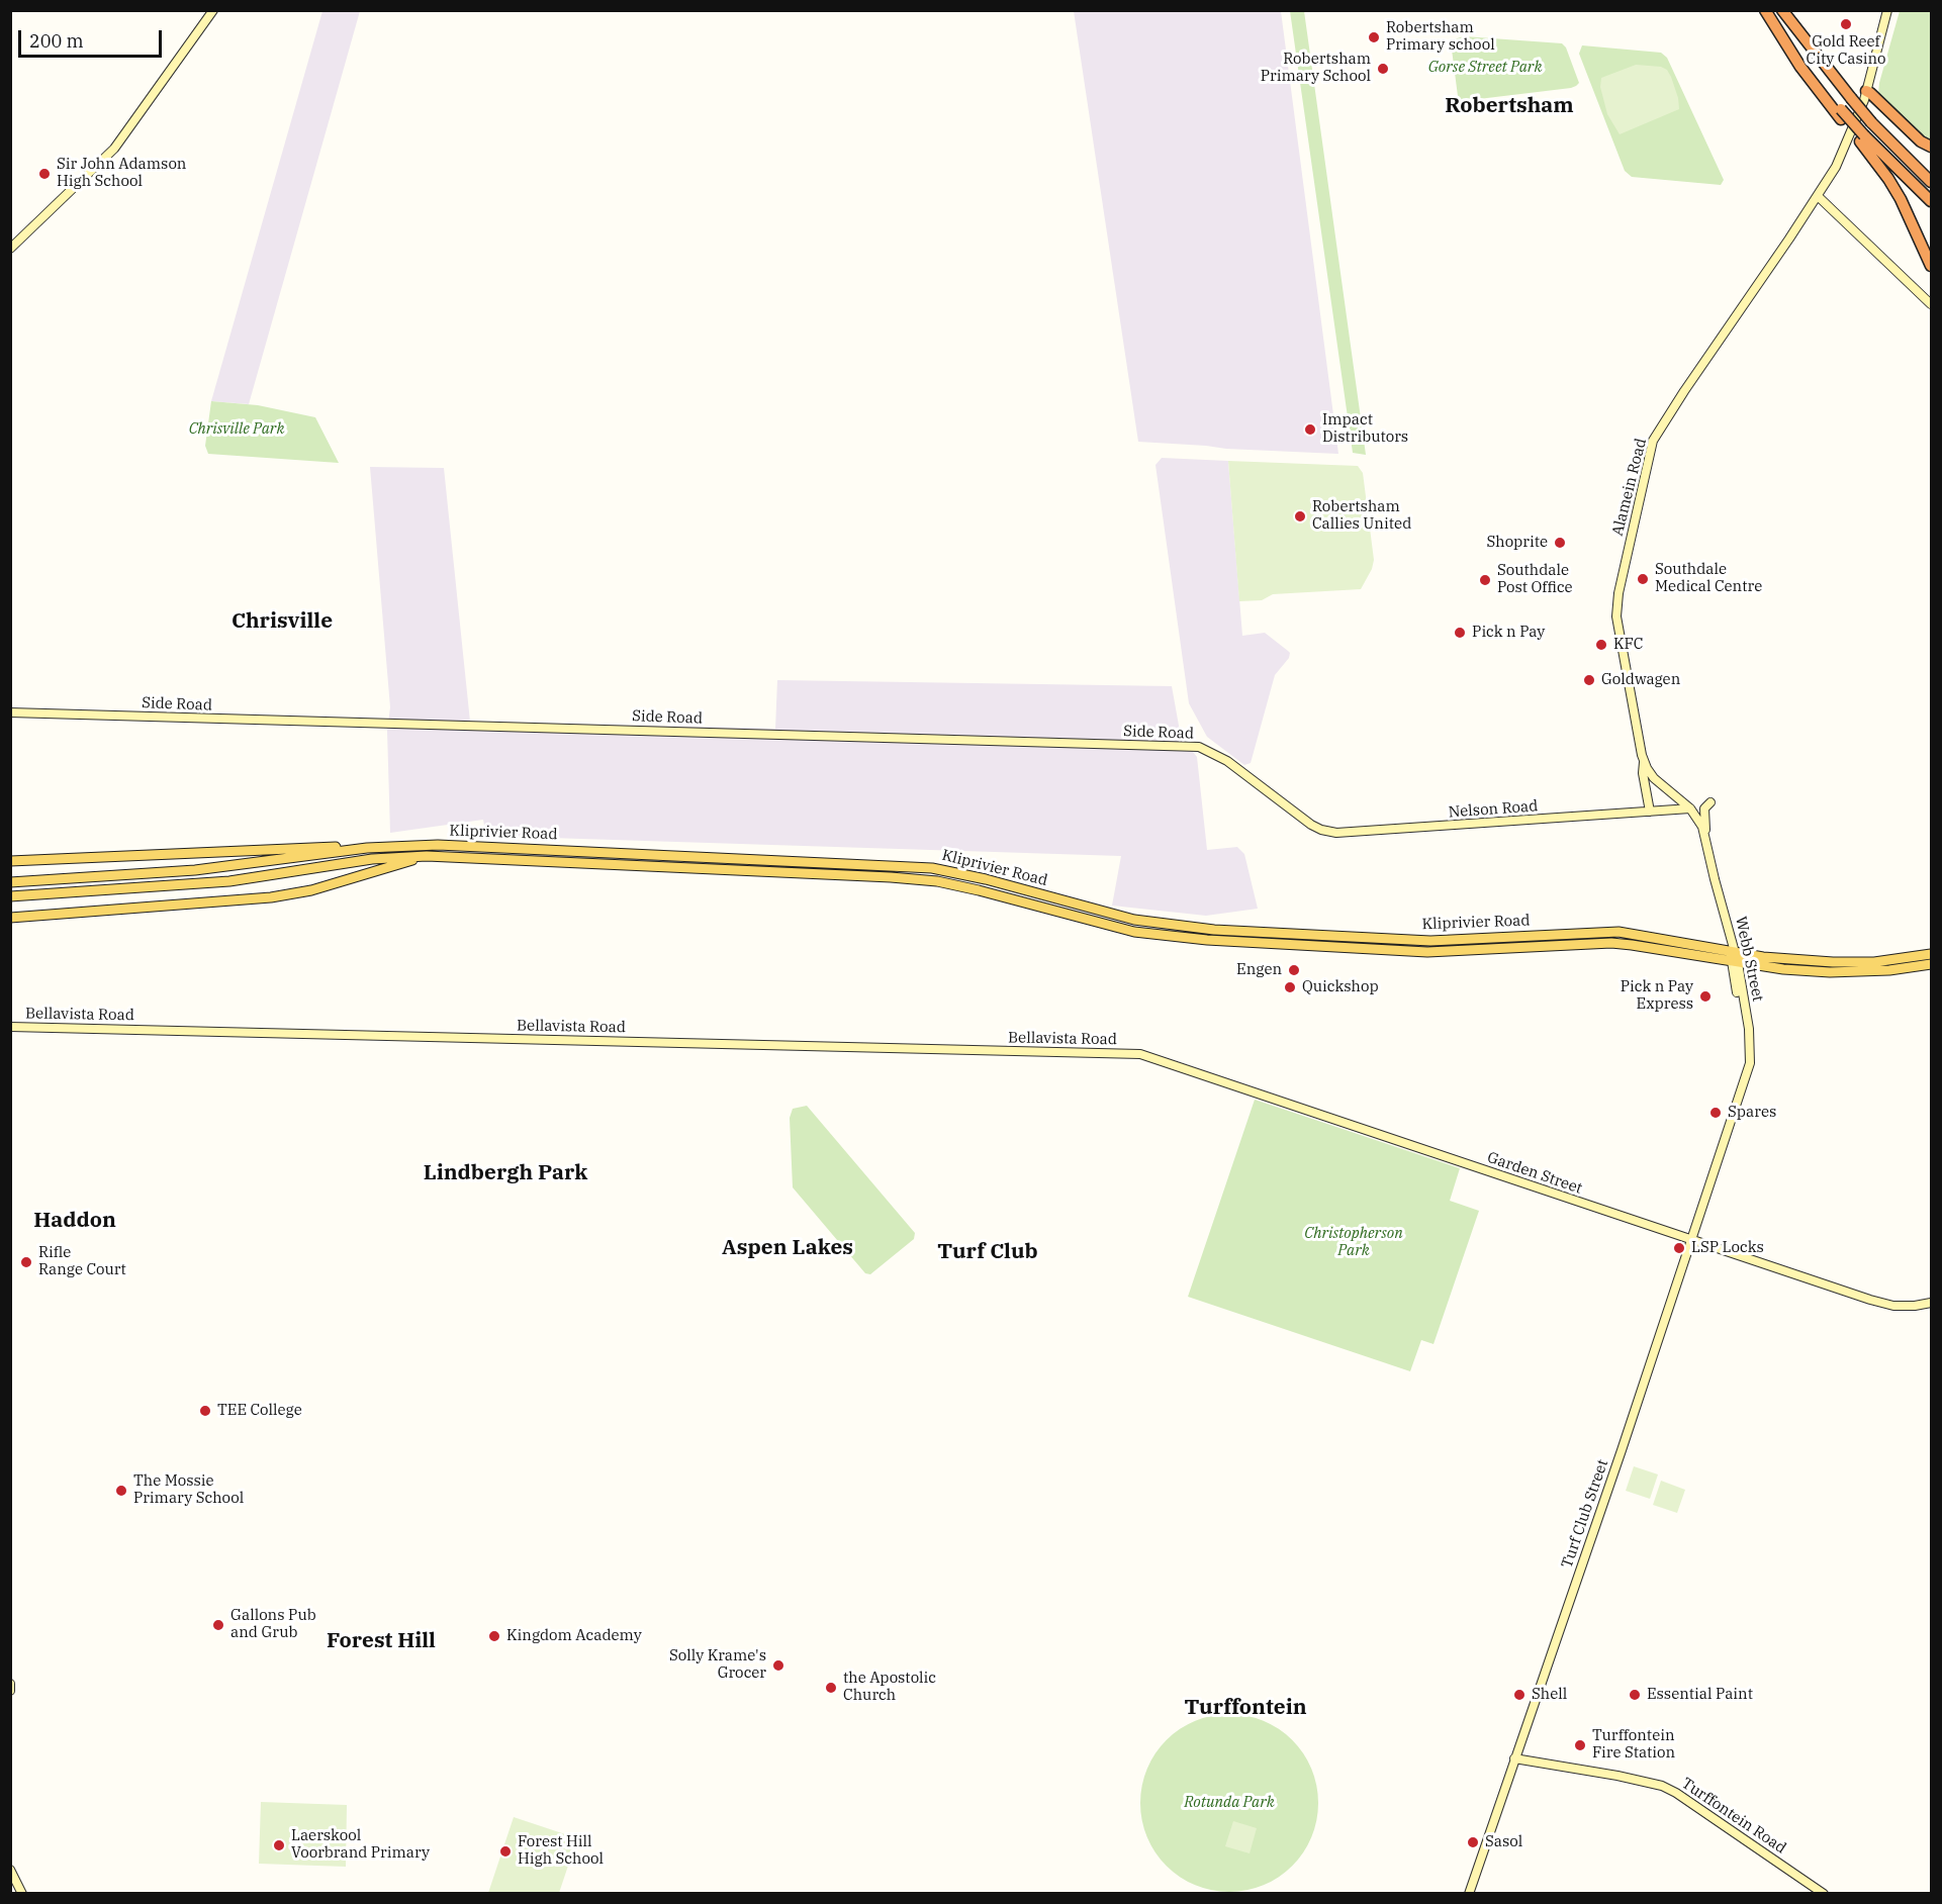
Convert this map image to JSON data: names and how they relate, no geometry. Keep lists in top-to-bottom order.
{
  "streets": {
    "main road": ["Kliprivier Road"],
    "street": [
      "Alamein Road",
      "Side Road",
      "Nelson Road",
      "Webb Street",
      "Bellavista Road",
      "Garden Street",
      "Turf Club Street",
      "Turffontein Road"
    ]
  },
  "crossings": [
    ["Alamein Road", "Nelson Road"],
    ["Alamein Road", "Webb Street"],
    ["Side Road", "Nelson Road"],
    ["Nelson Road", "Webb Street"],
    ["Kliprivier Road", "Webb Street"],
    ["Webb Street", "Turf Club Street"],
    ["Bellavista Road", "Garden Street"],
    ["Garden Street", "Turf Club Street"],
    ["Turf Club Street", "Turffontein Road"]
  ],
  "districts": [
    "Robertsham",
    "Chrisville",
    "Lindbergh Park",
    "Haddon",
    "Aspen Lakes",
    "Turf Club",
    "Forest Hill",
    "Turffontein"
  ],
  "parks": [
    "Gorse Street Park",
    "Chrisville Park",
    "Christopherson Park",
    "Rotunda Park"
  ],
  "places": [
    "Gold Reef City Casino",
    "Robertsham Primary school",
    "Robertsham Primary School",
    "Sir John Adamson High School",
    "Impact Distributors",
    "Robertsham Callies United",
    "Shoprite",
    "Southdale Medical Centre",
    "Southdale Post Office",
    "Pick n Pay",
    "KFC",
    "Goldwagen",
    "Engen",
    "Quickshop",
    "Pick n Pay Express",
    "Spares",
    "LSP Locks",
    "Rifle Range Court",
    "TEE College",
    "The Mossie Primary School",
    "Gallons Pub and Grub",
    "Kingdom Academy",
    "Solly Krame's Grocer",
    "the Apostolic Church",
    "Shell",
    "Essential Paint",
    "Turffontein Fire Station",
    "Sasol",
    "Laerskool Voorbrand Primary",
    "Forest Hill High School"
  ],
  "scale_bar": "200 m"
}
